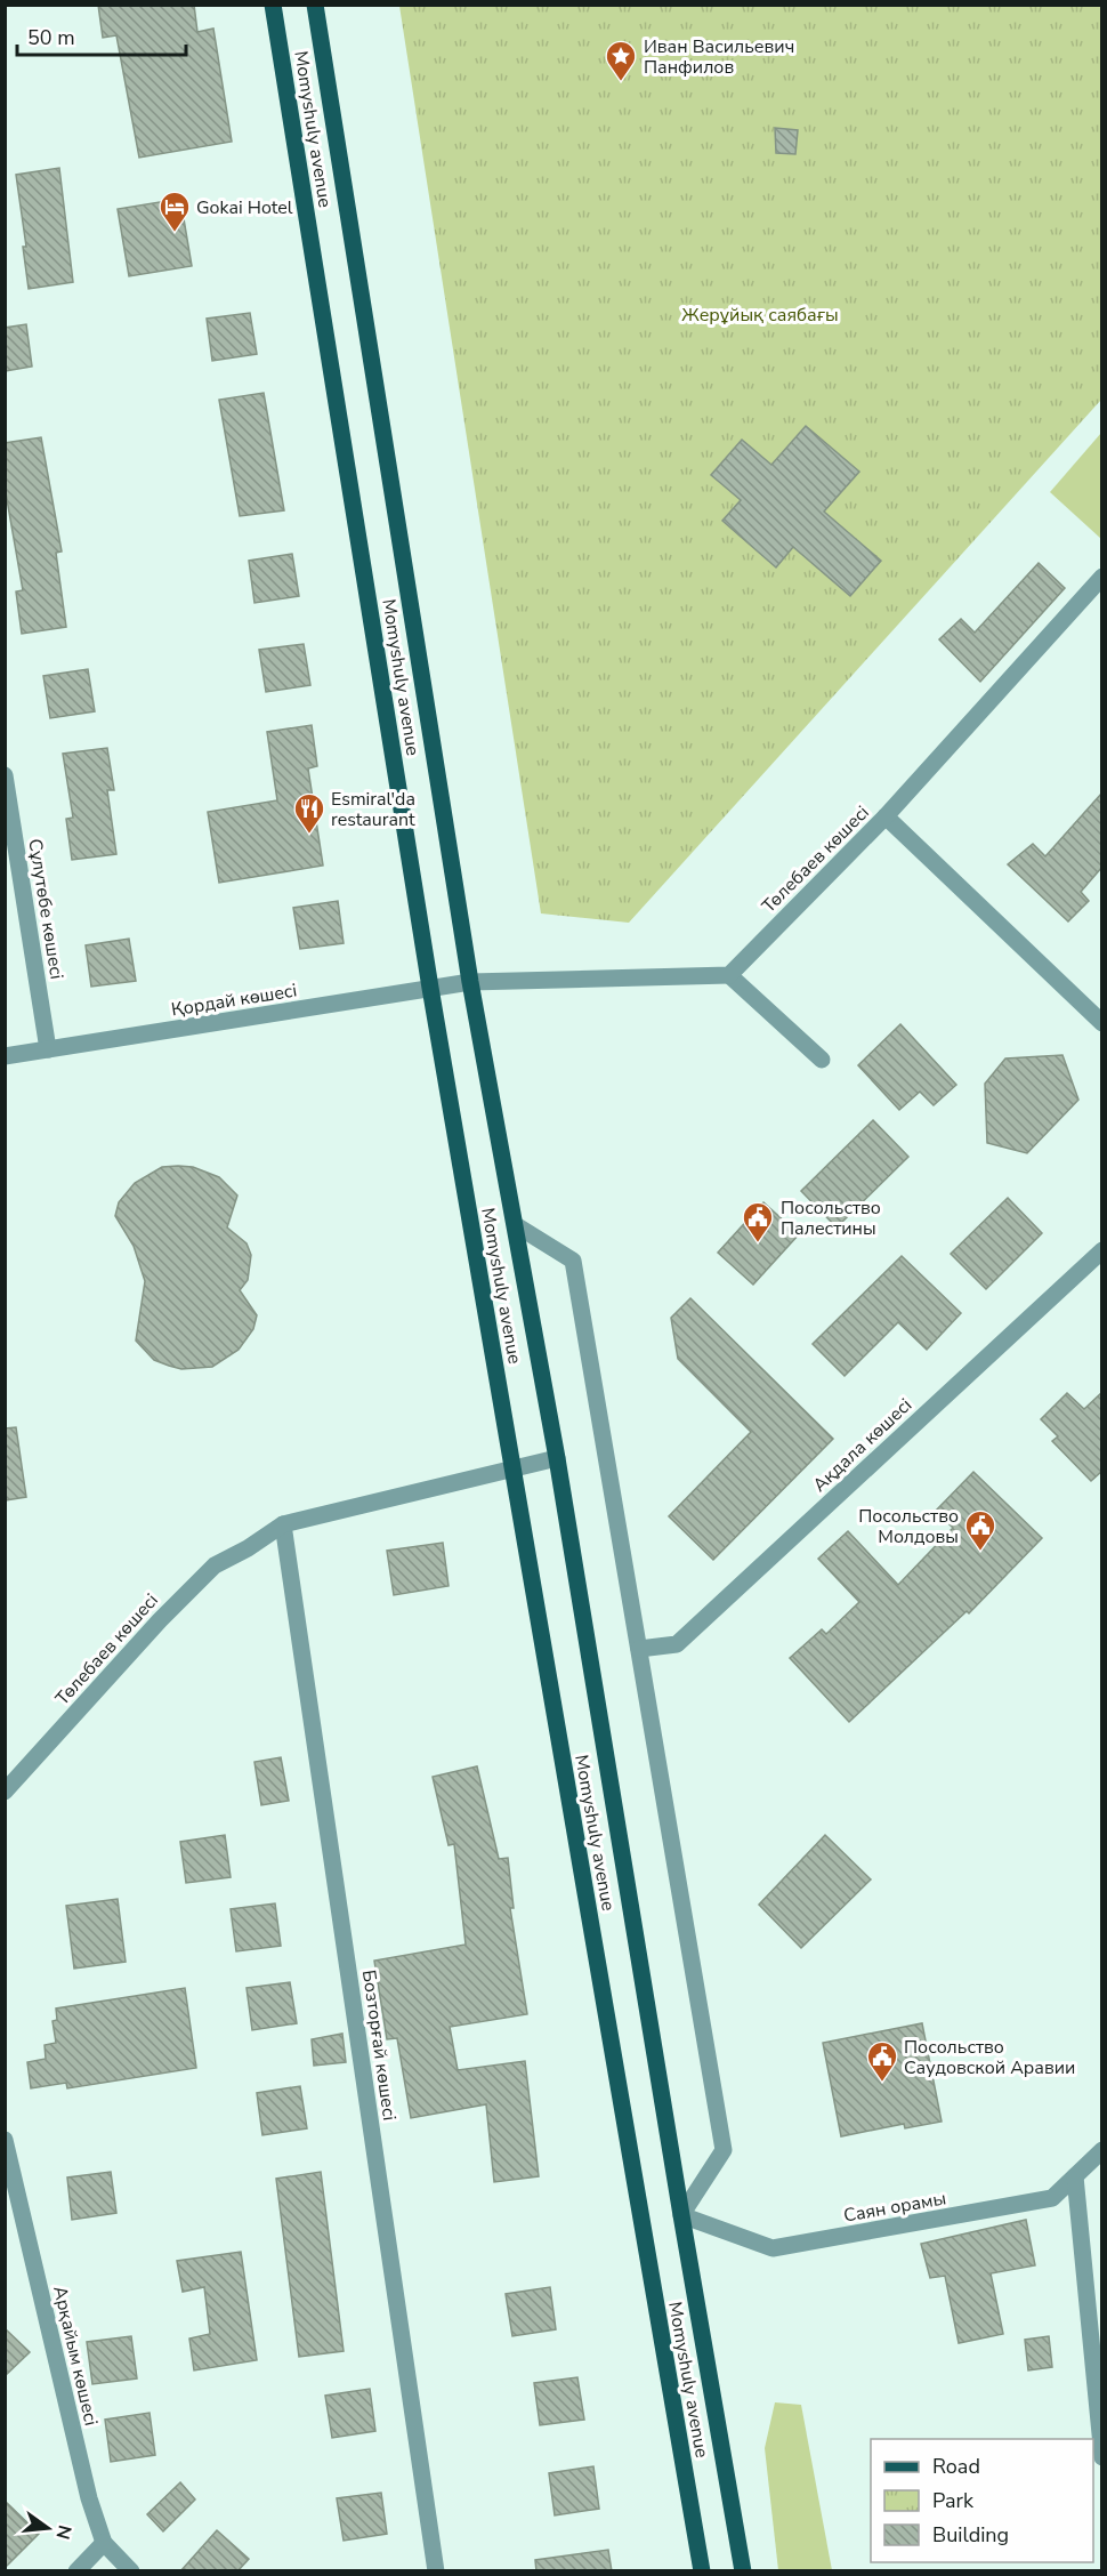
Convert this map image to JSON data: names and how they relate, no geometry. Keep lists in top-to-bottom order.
{
  "streets": {
    "main road": ["Momyshuly avenue"],
    "street": [
      "Төлебаев көшесі",
      "Сұлутөбе көшесі",
      "Қордай көшесі",
      "Ақдала көшесі",
      "Бозторғай көшесі",
      "Саян орамы",
      "Арқайым көшесі"
    ]
  },
  "crossings": [
    ["Momyshuly avenue", "Қордай көшесі"],
    ["Momyshuly avenue", "Саян орамы"],
    ["Төлебаев көшесі", "Бозторғай көшесі"],
    ["Сұлутөбе көшесі", "Қордай көшесі"]
  ],
  "parks": ["Жерұйық саябағы"],
  "places": {
    "place": ["Иван Васильевич Панфилов"],
    "hotel": ["Gokai Hotel"],
    "restaurant": ["Esmiral'da restaurant"],
    "public building": ["Посольство Палестины", "Посольство Молдовы", "Посольство Саудовской Аравии"]
  },
  "legend": ["Road", "Park", "Building"],
  "scale_bar": "50 m",
  "north": "right"
}
